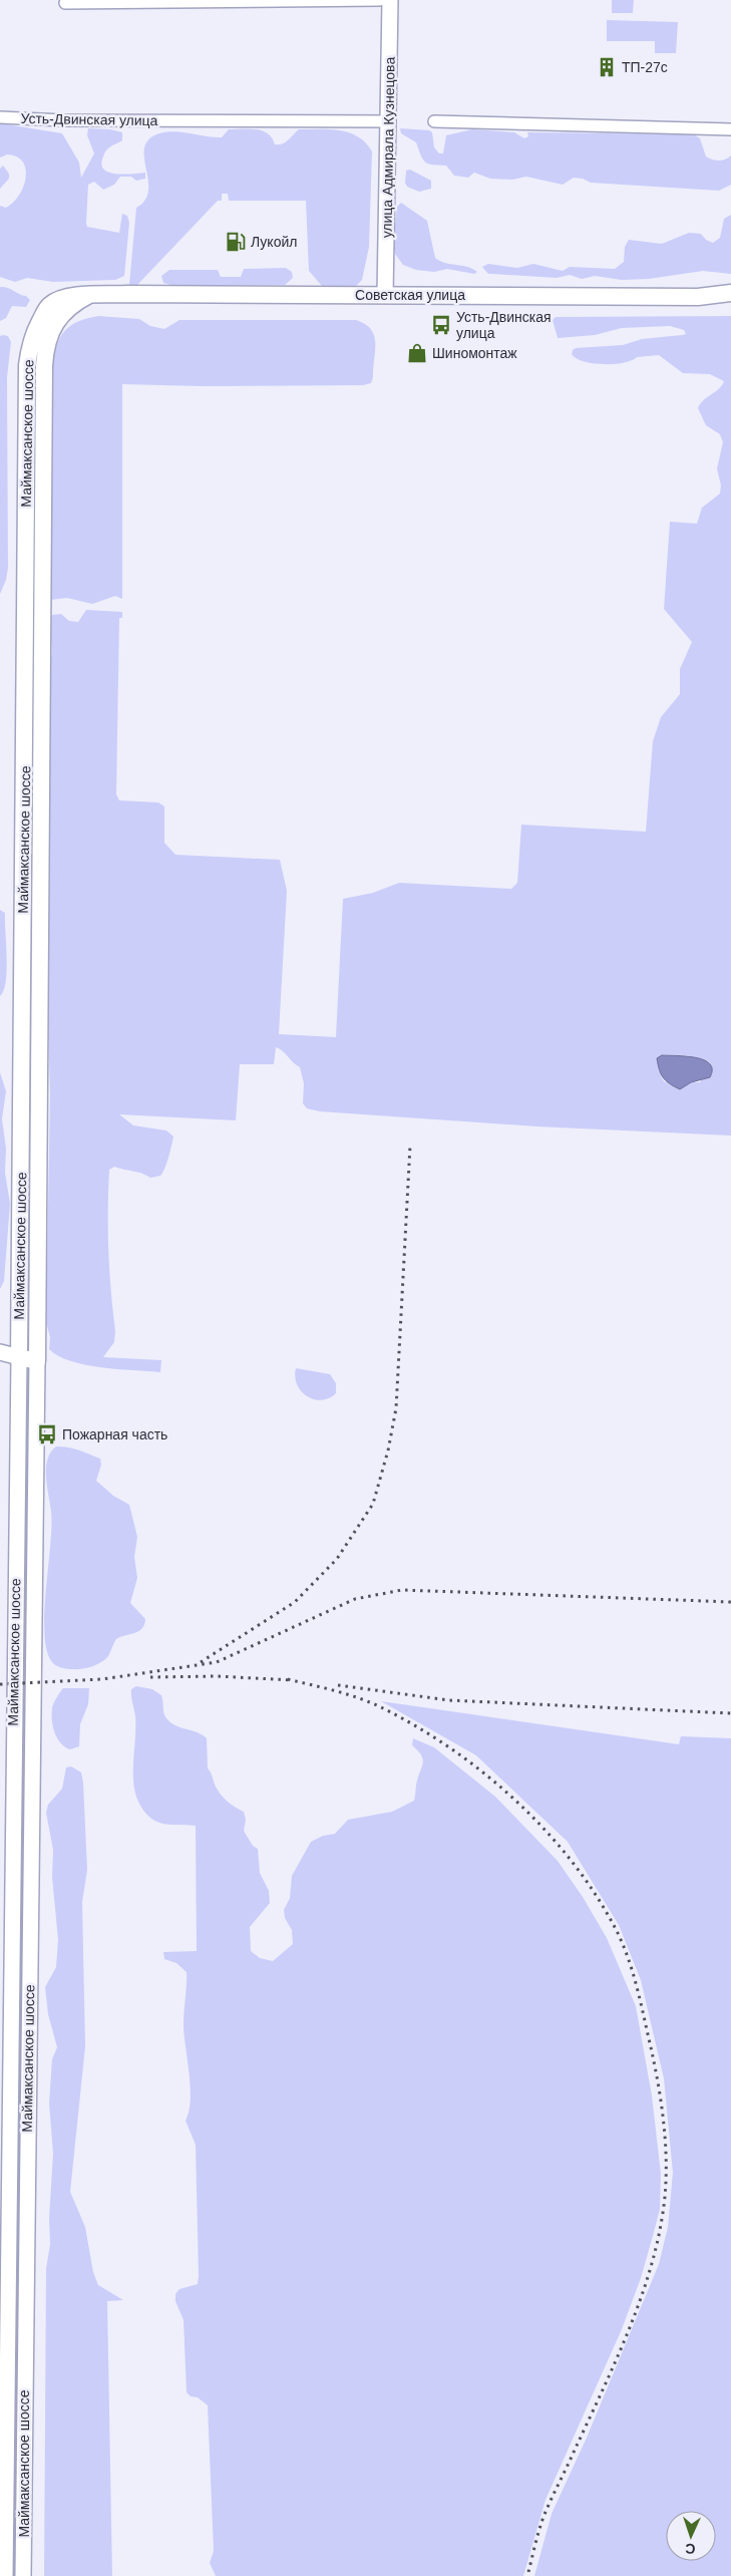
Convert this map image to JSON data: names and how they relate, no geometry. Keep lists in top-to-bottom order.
{
  "streets": {
    "main road": ["улица Адмирала Кузнецова", "Советская улица", "Маймаксанское шоссе"],
    "street": ["Усть-Двинская улица"]
  },
  "crossings": [
    ["Усть-Двинская улица", "улица Адмирала Кузнецова"],
    ["улица Адмирала Кузнецова", "Советская улица"],
    ["Советская улица", "Маймаксанское шоссе"]
  ],
  "places": {
    "building": ["ТП-27c"],
    "fuel station": ["Лукойл"],
    "bus stop": ["Усть-Двинская улица", "Пожарная часть"],
    "shop": ["Шиномонтаж"]
  },
  "north": "bottom"
}
